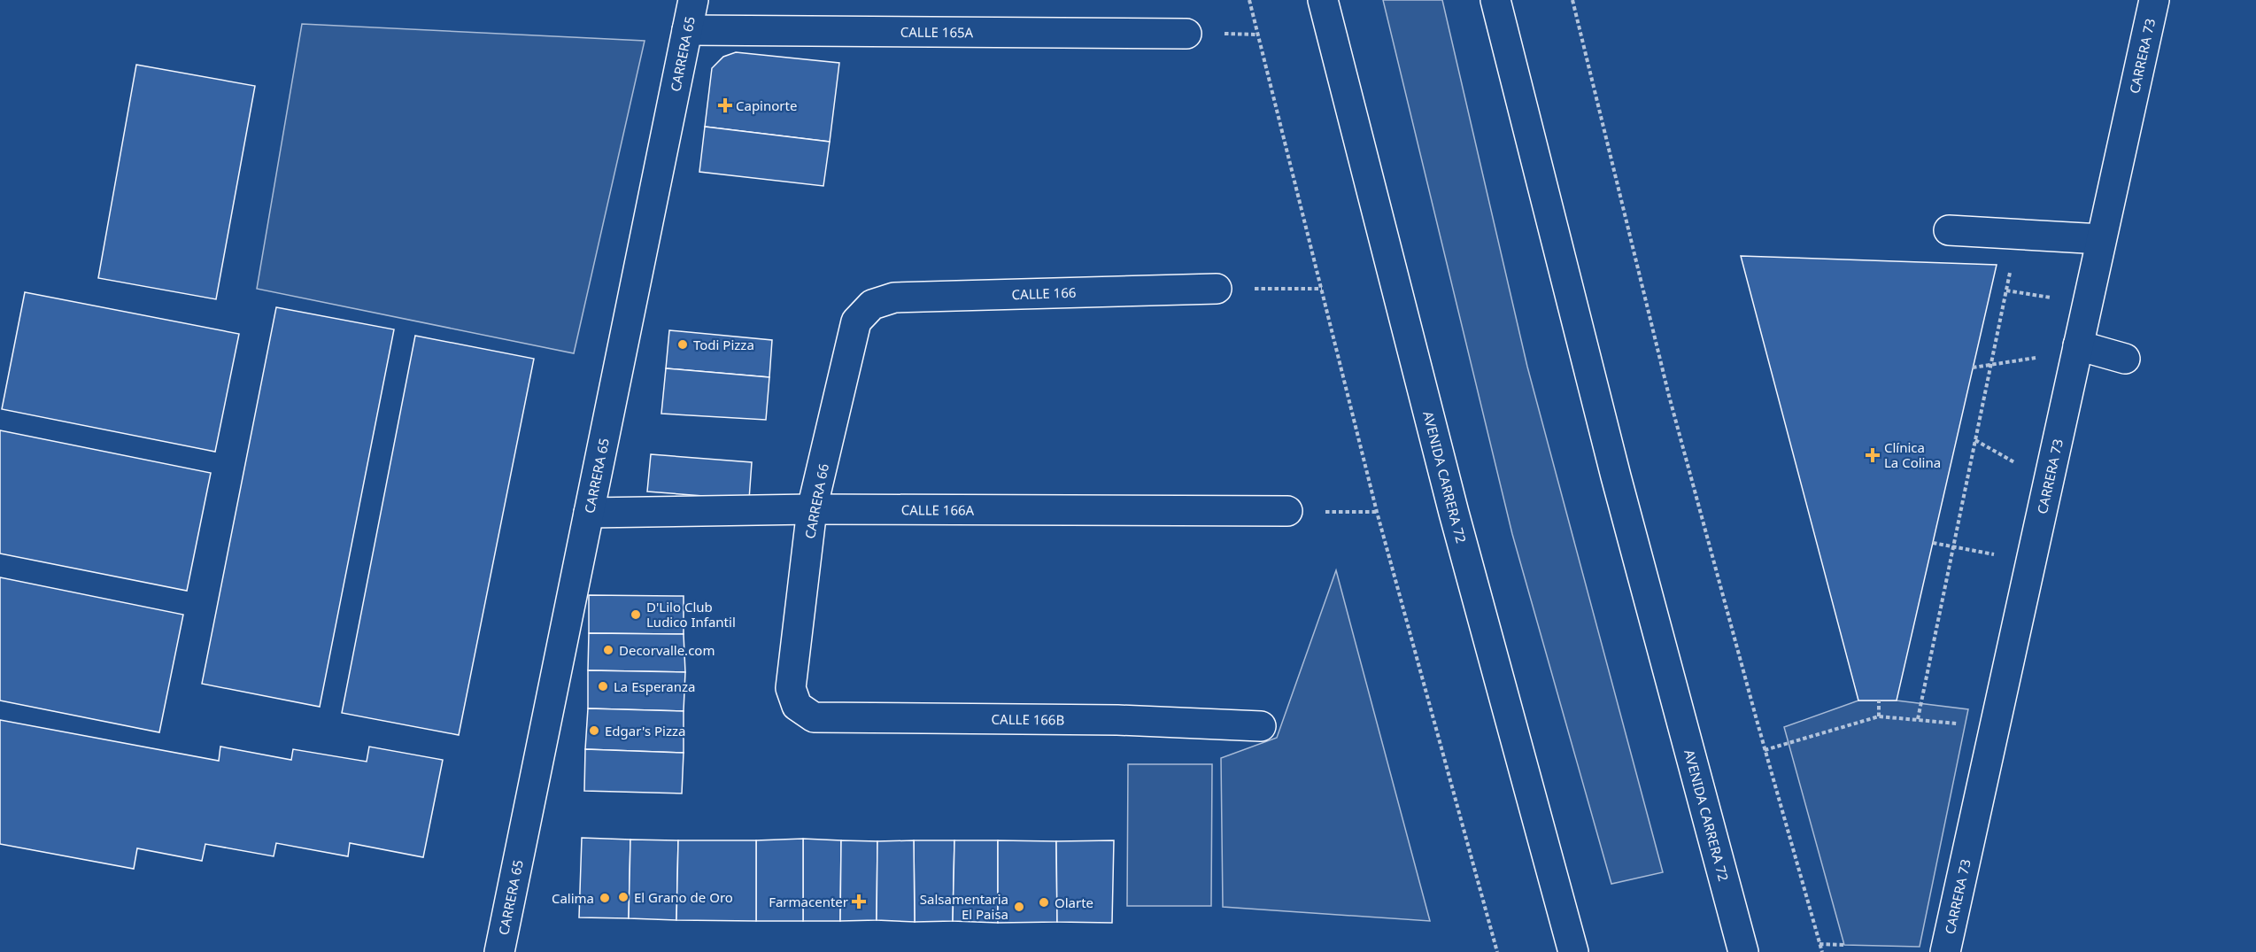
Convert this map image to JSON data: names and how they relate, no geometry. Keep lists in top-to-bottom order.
{
  "streets": {
    "main road": [
      "CALLE 165A",
      "CARRERA 65",
      "CARRERA 73",
      "CALLE 166",
      "AVENIDA CARRERA 72",
      "CARRERA 66",
      "CALLE 166A",
      "CALLE 166B"
    ]
  },
  "crossings": [
    ["CALLE 165A", "CARRERA 65"],
    ["CARRERA 65", "CALLE 166A"],
    ["CALLE 166", "CARRERA 66"],
    ["CARRERA 66", "CALLE 166A"],
    ["CARRERA 66", "CALLE 166B"]
  ],
  "places": {
    "health": ["Capinorte", "Clínica La Colina", "Farmacenter"],
    "other": [
      "Todi Pizza",
      "D'Lilo Club Ludico Infantil",
      "Decorvalle.com",
      "La Esperanza",
      "Edgar's Pizza",
      "El Grano de Oro",
      "Calima",
      "Olarte",
      "Salsamentaria El Paisa"
    ]
  }
}
